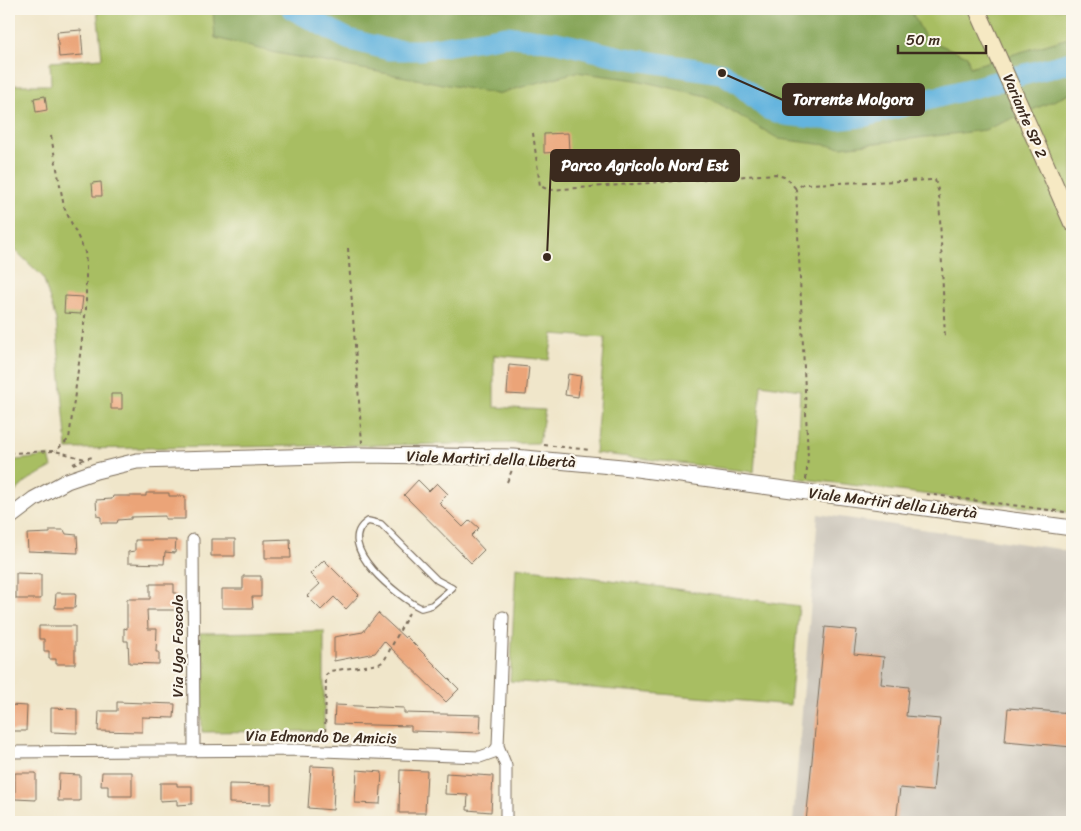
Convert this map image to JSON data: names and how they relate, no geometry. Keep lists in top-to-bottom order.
{
  "streets": {
    "main road": ["Variante SP 2"],
    "street": ["Viale Martiri della Libertà", "Via Ugo Foscolo", "Via Edmondo De Amicis"]
  },
  "crossings": [
    ["Via Ugo Foscolo", "Via Edmondo De Amicis"]
  ],
  "places": ["Torrente Molgora", "Parco Agricolo Nord Est"],
  "scale_bar": "50 m"
}
